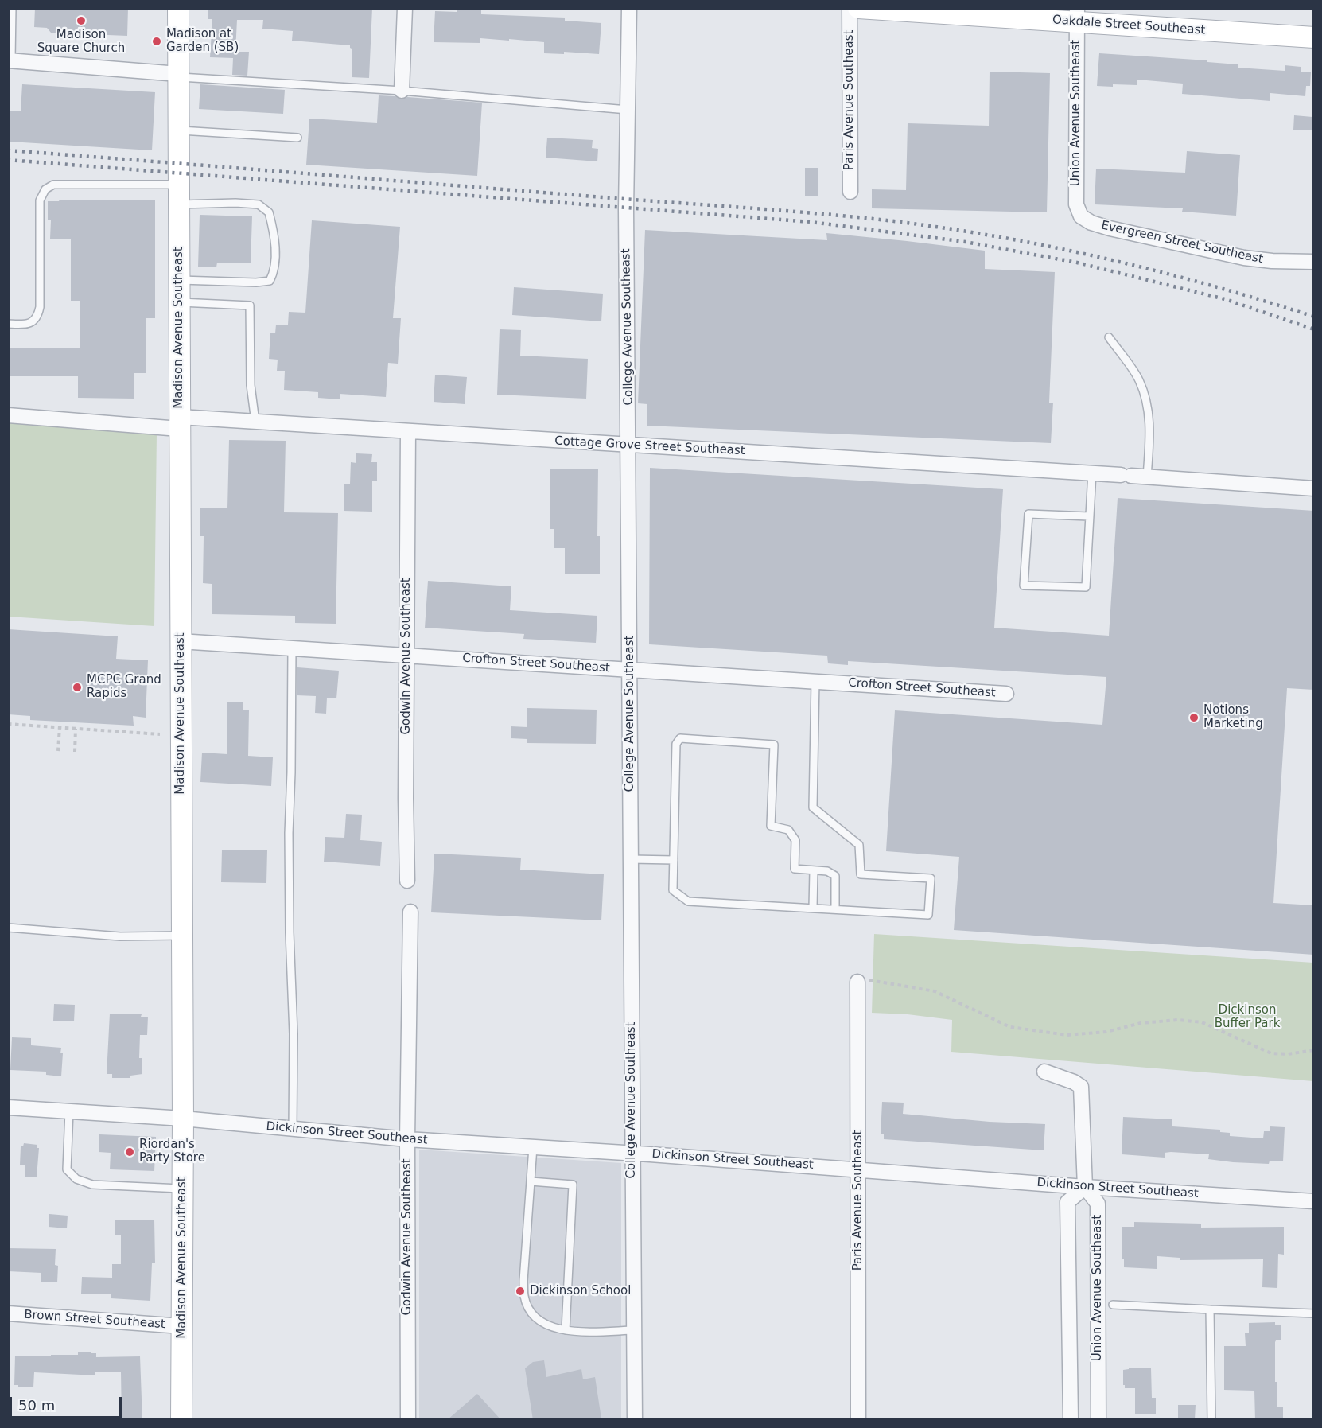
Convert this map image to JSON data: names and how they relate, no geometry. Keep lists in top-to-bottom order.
{
  "streets": {
    "street": [
      "Oakdale Street Southeast",
      "Paris Avenue Southeast",
      "Union Avenue Southeast",
      "Evergreen Street Southeast",
      "College Avenue Southeast",
      "Madison Avenue Southeast",
      "Cottage Grove Street Southeast",
      "Godwin Avenue Southeast",
      "Crofton Street Southeast",
      "Dickinson Street Southeast",
      "Brown Street Southeast"
    ]
  },
  "crossings": [
    ["Oakdale Street Southeast", "Union Avenue Southeast"],
    ["Paris Avenue Southeast", "Dickinson Street Southeast"],
    ["Union Avenue Southeast", "Evergreen Street Southeast"],
    ["Union Avenue Southeast", "Dickinson Street Southeast"],
    ["College Avenue Southeast", "Cottage Grove Street Southeast"],
    ["College Avenue Southeast", "Crofton Street Southeast"],
    ["College Avenue Southeast", "Dickinson Street Southeast"],
    ["Madison Avenue Southeast", "Cottage Grove Street Southeast"],
    ["Madison Avenue Southeast", "Crofton Street Southeast"],
    ["Madison Avenue Southeast", "Dickinson Street Southeast"],
    ["Madison Avenue Southeast", "Brown Street Southeast"],
    ["Cottage Grove Street Southeast", "Godwin Avenue Southeast"],
    ["Godwin Avenue Southeast", "Crofton Street Southeast"],
    ["Godwin Avenue Southeast", "Dickinson Street Southeast"]
  ],
  "parks": ["Dickinson Buffer Park"],
  "places": [
    "Madison Square Church",
    "Madison at Garden (SB)",
    "MCPC Grand Rapids",
    "Notions Marketing",
    "Riordan's Party Store",
    "Dickinson School"
  ],
  "scale_bar": "50 m"
}
